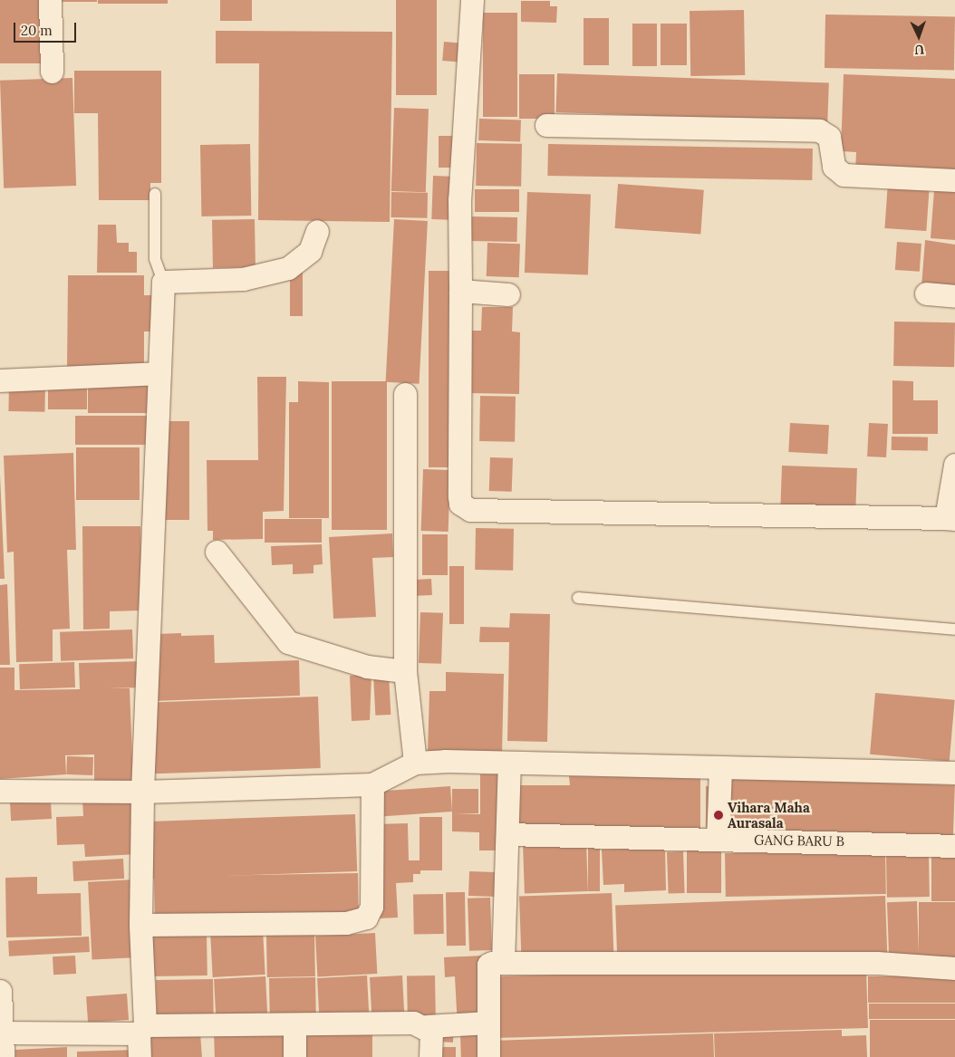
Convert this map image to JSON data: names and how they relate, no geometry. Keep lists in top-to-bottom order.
{
  "streets": {
    "street": ["GANG BARU B"]
  },
  "places": ["Vihara Maha Aurasala"],
  "scale_bar": "20 m",
  "north": "bottom"
}
